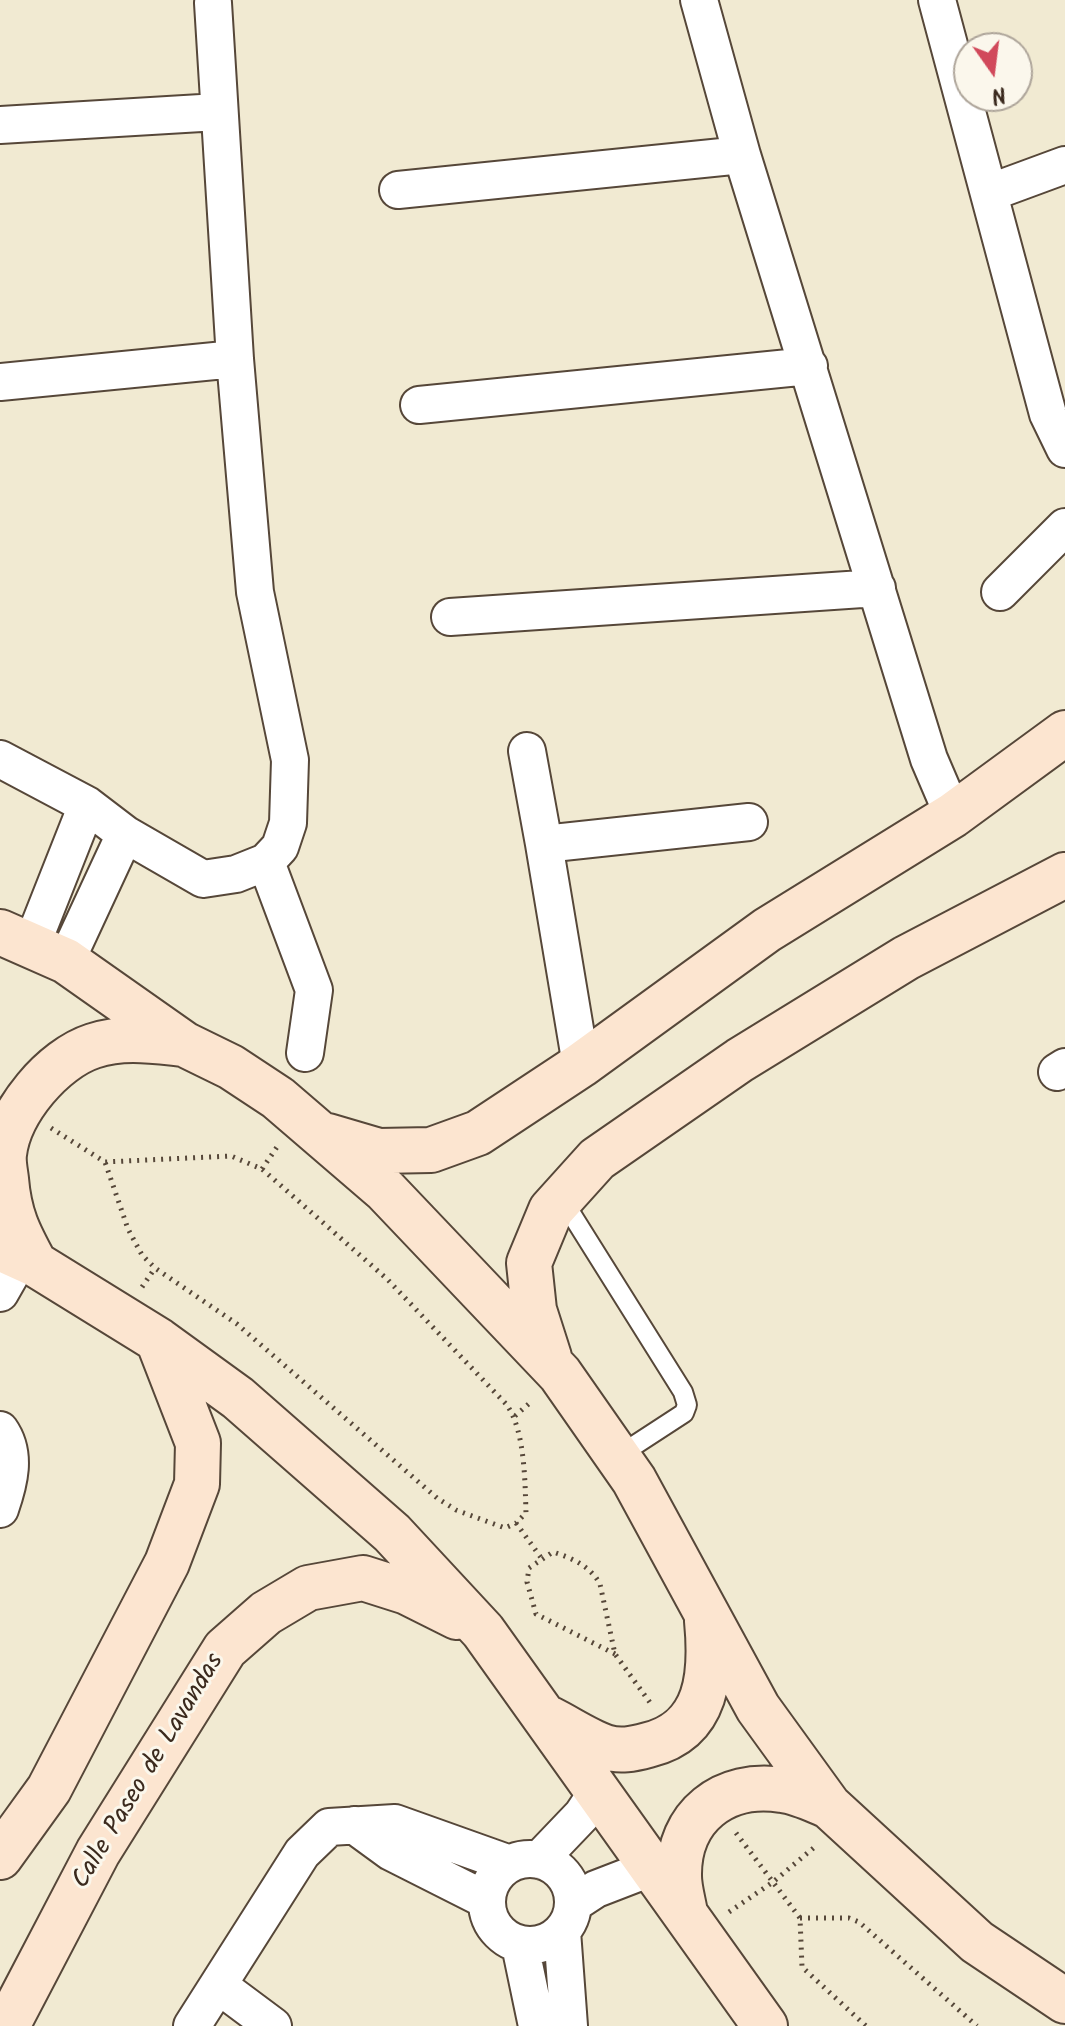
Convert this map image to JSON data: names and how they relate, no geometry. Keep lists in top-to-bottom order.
{
  "streets": {
    "street": ["Calle Paseo de Lavandas"]
  },
  "north": "bottom"
}
